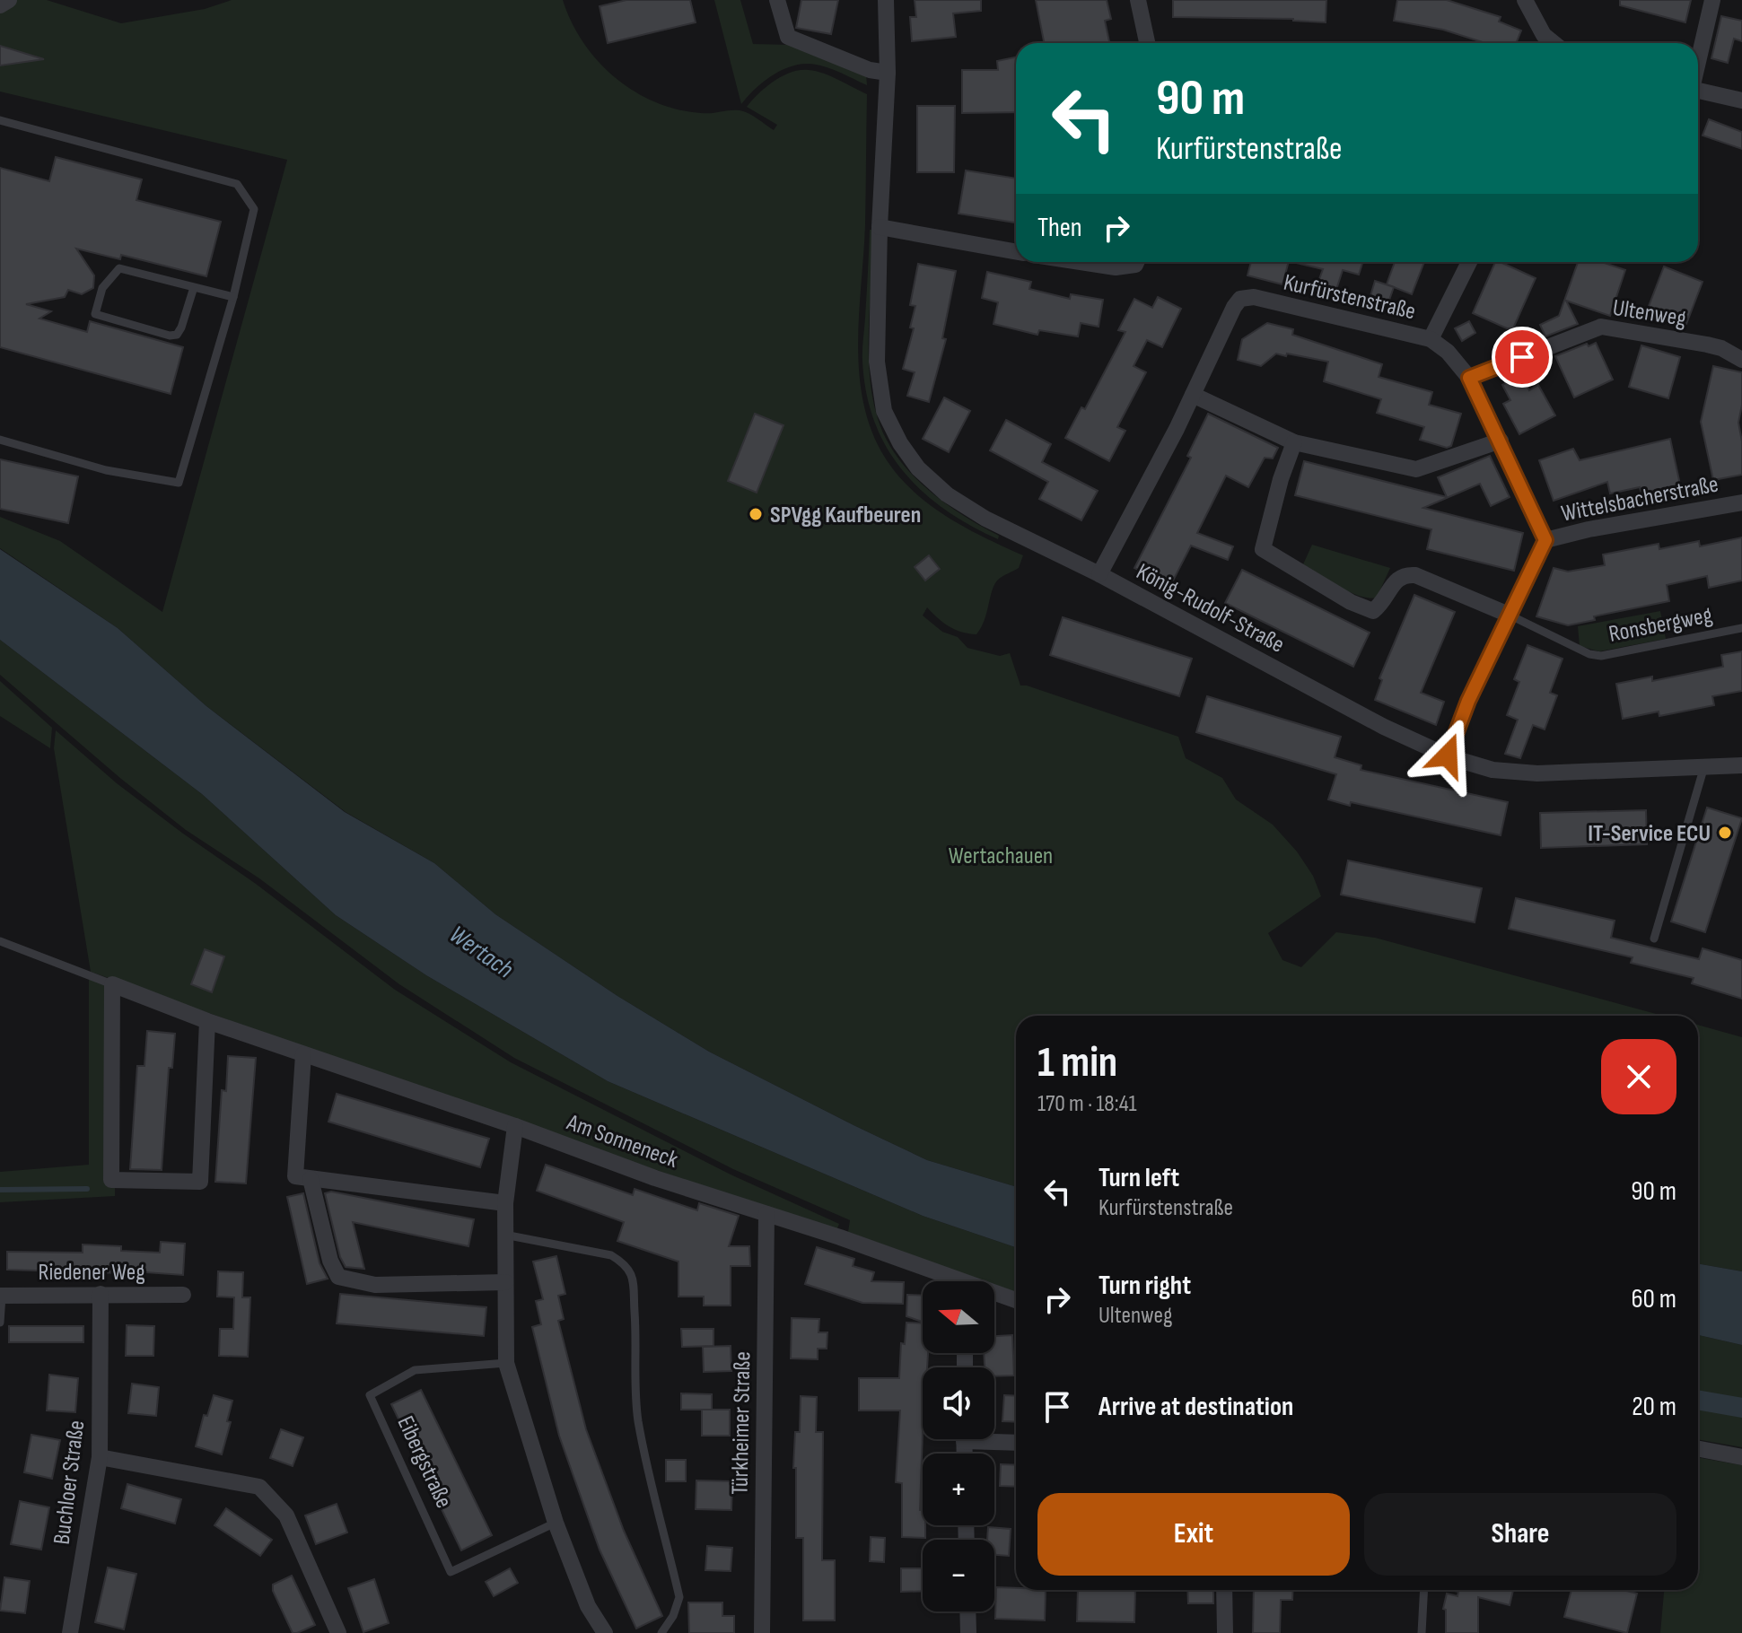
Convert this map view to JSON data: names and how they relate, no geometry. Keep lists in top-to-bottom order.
{
  "streets": {
    "street": [
      "Kurfürstenstraße",
      "Ultenweg",
      "Wittelsbacherstraße",
      "König-Rudolf-Straße",
      "Am Sonneneck",
      "Riedener Weg",
      "Türkheimer Straße",
      "Buchloer Straße"
    ],
    "lane": ["Ronsbergweg", "Eibergstraße"]
  },
  "crossings": [
    ["Kurfürstenstraße", "Ultenweg"],
    ["Kurfürstenstraße", "Wittelsbacherstraße"],
    ["Kurfürstenstraße", "König-Rudolf-Straße"],
    ["Am Sonneneck", "Türkheimer Straße"],
    ["Riedener Weg", "Buchloer Straße"]
  ],
  "water": ["Wertach"],
  "parks": ["Wertachauen"],
  "places": ["SPVgg Kaufbeuren", "IT-Service ECU"],
  "north": "left",
  "page": {
    "turn": ["90 m", "Kurfürstenstraße"],
    "then": "Then",
    "heading": ["1 min", "170 m · 18:41"],
    "list": [
      {
        "name": "Turn left",
        "note": "Kurfürstenstraße",
        "value": "90 m"
      },
      {
        "name": "Turn right",
        "note": "Ultenweg",
        "value": "60 m"
      },
      {
        "name": "Arrive at destination",
        "value": "20 m"
      }
    ],
    "map_buttons": ["+", "−"],
    "buttons": ["Exit", "Share"]
  }
}
